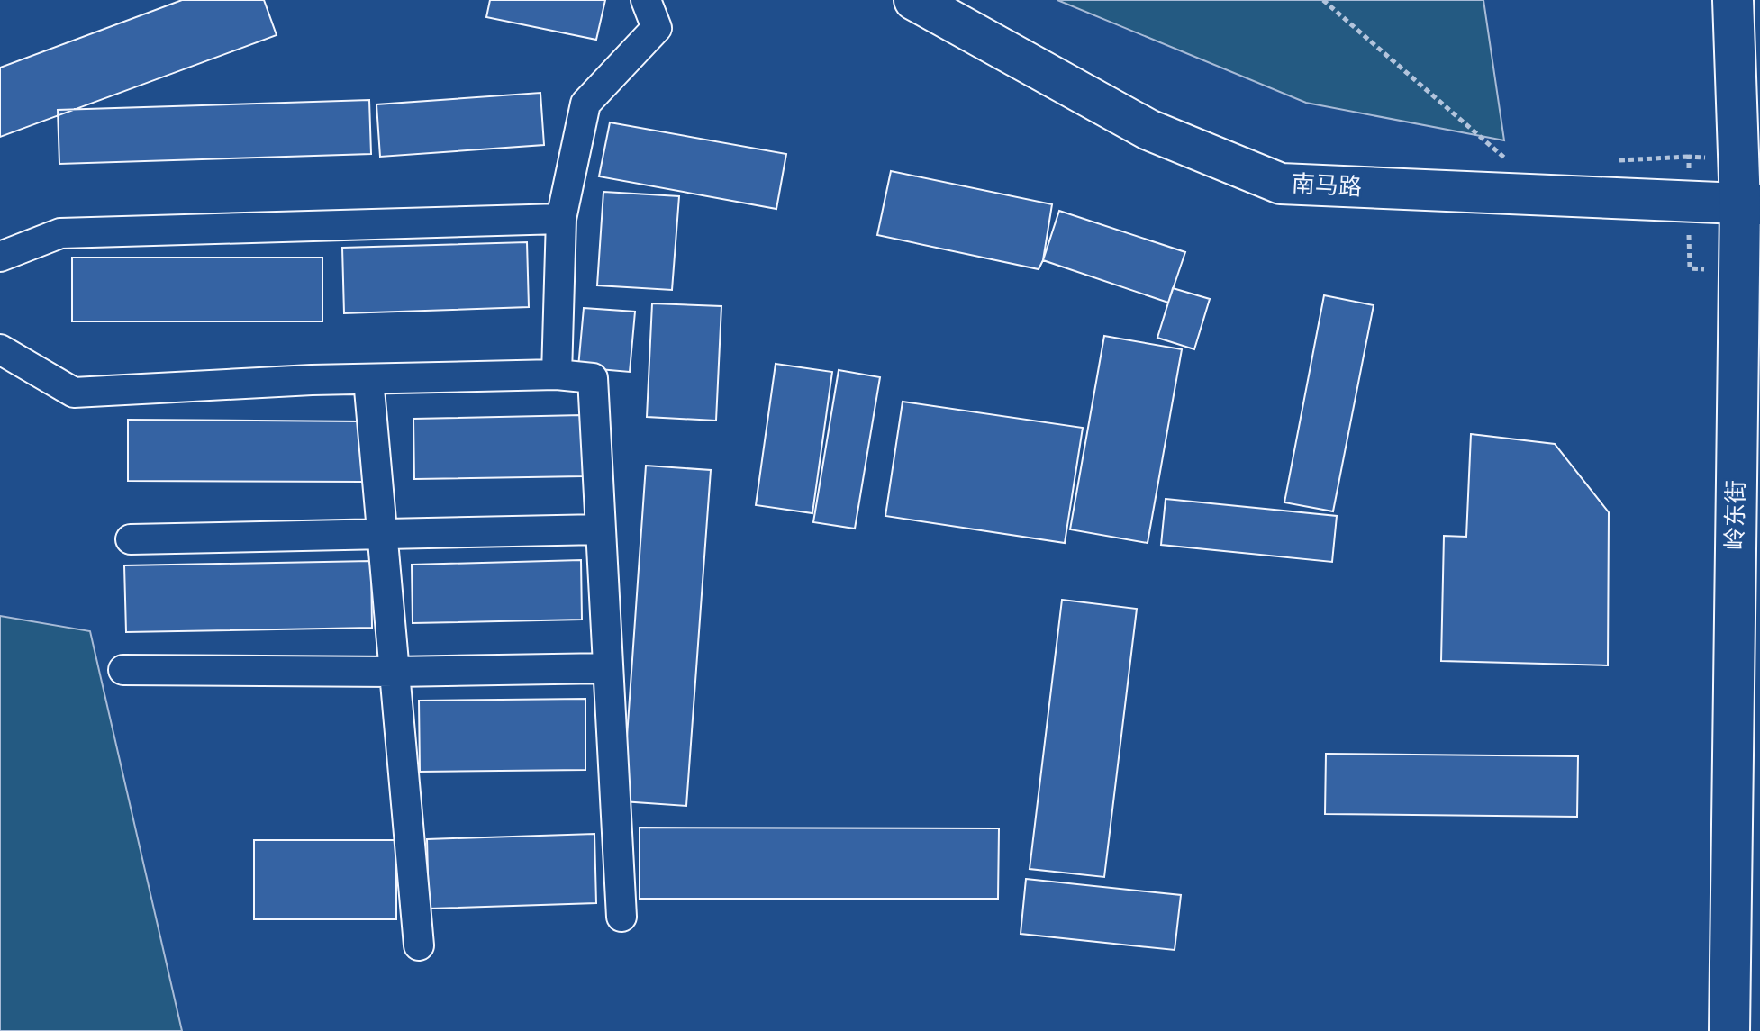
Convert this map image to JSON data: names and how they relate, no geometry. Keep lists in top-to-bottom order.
{
  "streets": {
    "main road": ["南马路", "岭东街"]
  },
  "crossings": [
    ["南马路", "岭东街"]
  ]
}
